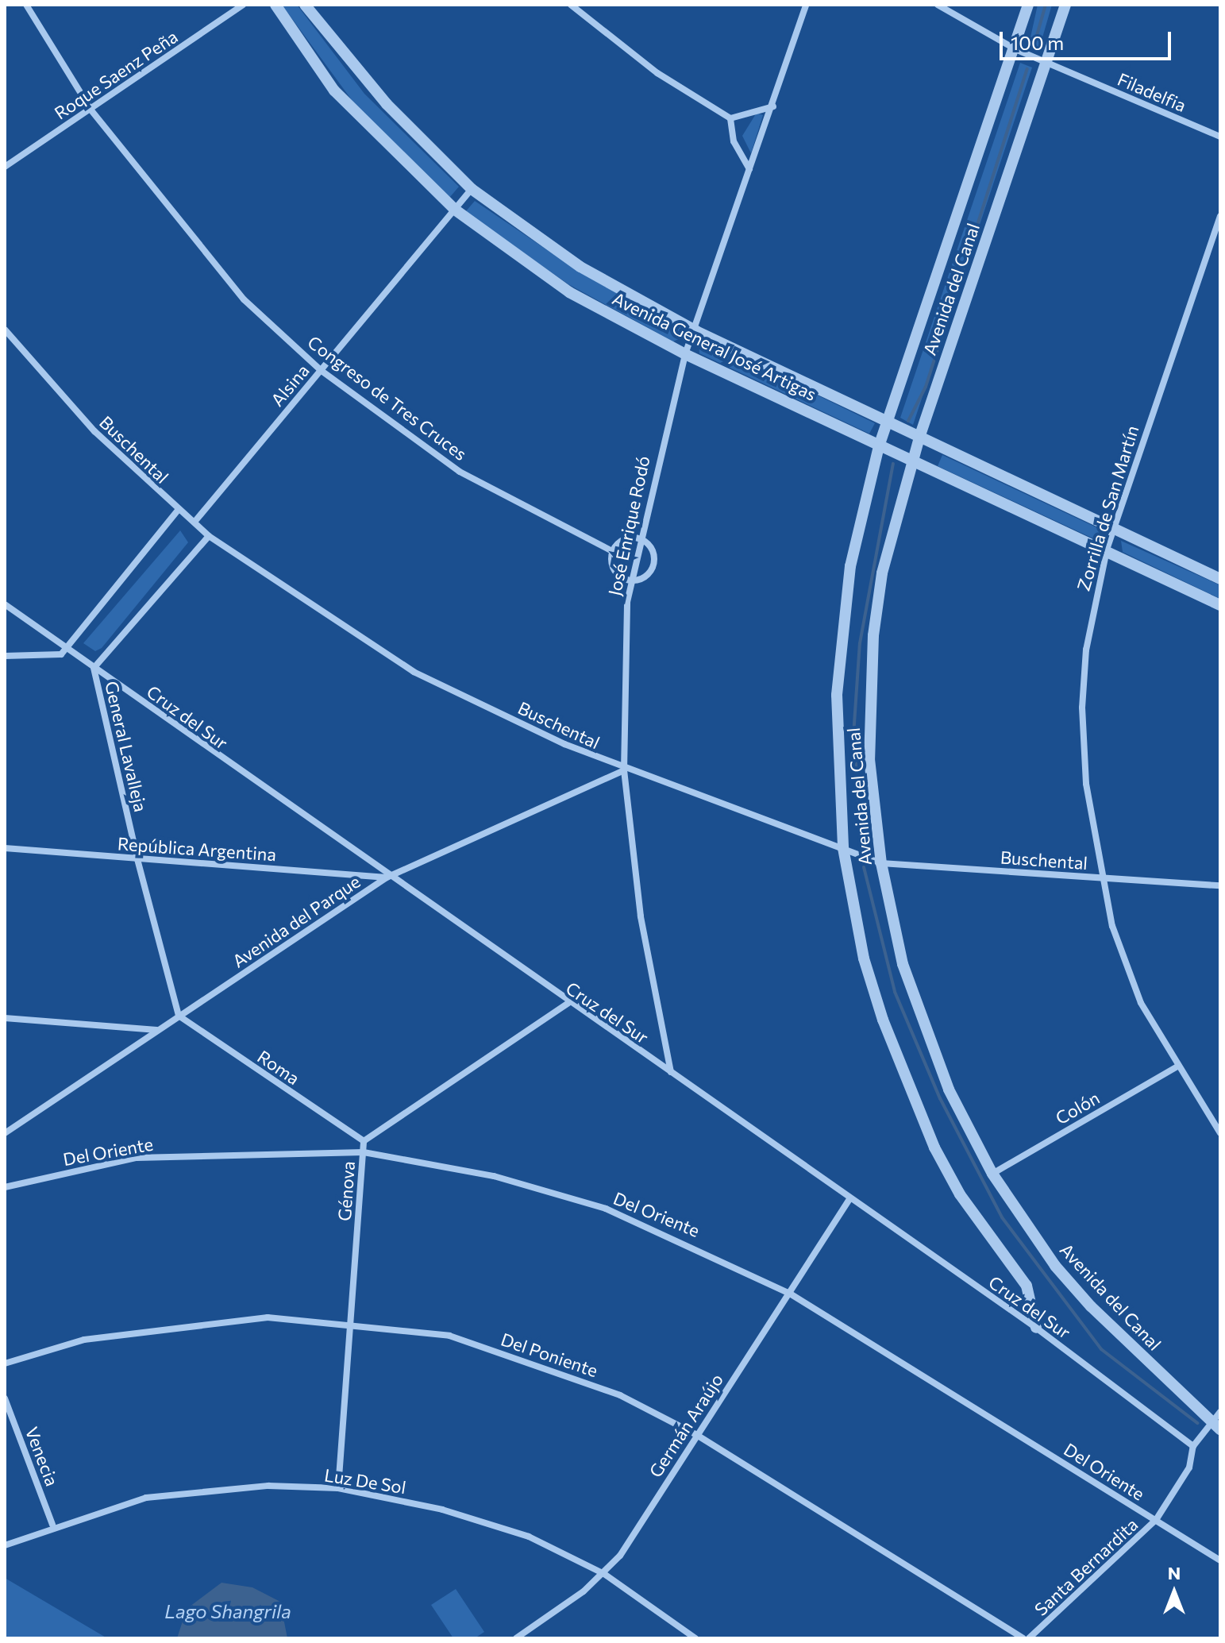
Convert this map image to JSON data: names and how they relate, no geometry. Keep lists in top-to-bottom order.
{
  "streets": {
    "street": [
      "Roque Saenz Peña",
      "Filadelfia",
      "Avenida del Canal",
      "Avenida General José Artigas",
      "Alsina",
      "Congreso de Tres Cruces",
      "Buschental",
      "Zorrilla de San Martín",
      "José Enrique Rodó",
      "Cruz del Sur",
      "General Lavalleja",
      "República Argentina",
      "Avenida del Parque",
      "Roma",
      "Colón",
      "Del Oriente",
      "Génova",
      "Del Poniente",
      "Germán Araújo",
      "Venecia",
      "Luz De Sol",
      "Santa Bernardita"
    ]
  },
  "crossings": [
    ["Roque Saenz Peña", "Congreso de Tres Cruces"],
    ["Filadelfia", "Avenida del Canal"],
    ["Avenida del Canal", "Avenida General José Artigas"],
    ["Avenida del Canal", "Buschental"],
    ["Avenida del Canal", "Cruz del Sur"],
    ["Avenida del Canal", "Colón"],
    ["Avenida General José Artigas", "Alsina"],
    ["Avenida General José Artigas", "Zorrilla de San Martín"],
    ["Avenida General José Artigas", "José Enrique Rodó"],
    ["Alsina", "Congreso de Tres Cruces"],
    ["Alsina", "Buschental"],
    ["Buschental", "Zorrilla de San Martín"],
    ["Buschental", "José Enrique Rodó"],
    ["Buschental", "Avenida del Parque"],
    ["Zorrilla de San Martín", "Colón"],
    ["José Enrique Rodó", "Cruz del Sur"],
    ["José Enrique Rodó", "Avenida del Parque"],
    ["Cruz del Sur", "General Lavalleja"],
    ["Cruz del Sur", "República Argentina"],
    ["Cruz del Sur", "Avenida del Parque"],
    ["Cruz del Sur", "Génova"],
    ["Cruz del Sur", "Germán Araújo"],
    ["Cruz del Sur", "Santa Bernardita"],
    ["General Lavalleja", "República Argentina"],
    ["General Lavalleja", "Avenida del Parque"],
    ["General Lavalleja", "Roma"],
    ["República Argentina", "Avenida del Parque"],
    ["Avenida del Parque", "Roma"],
    ["Roma", "Génova"],
    ["Del Oriente", "Génova"],
    ["Del Oriente", "Germán Araújo"],
    ["Del Oriente", "Santa Bernardita"],
    ["Génova", "Del Poniente"],
    ["Génova", "Luz De Sol"],
    ["Del Poniente", "Germán Araújo"],
    ["Germán Araújo", "Luz De Sol"],
    ["Venecia", "Luz De Sol"]
  ],
  "water": ["Lago Shangrila"],
  "scale_bar": "100 m",
  "north": "top"
}
